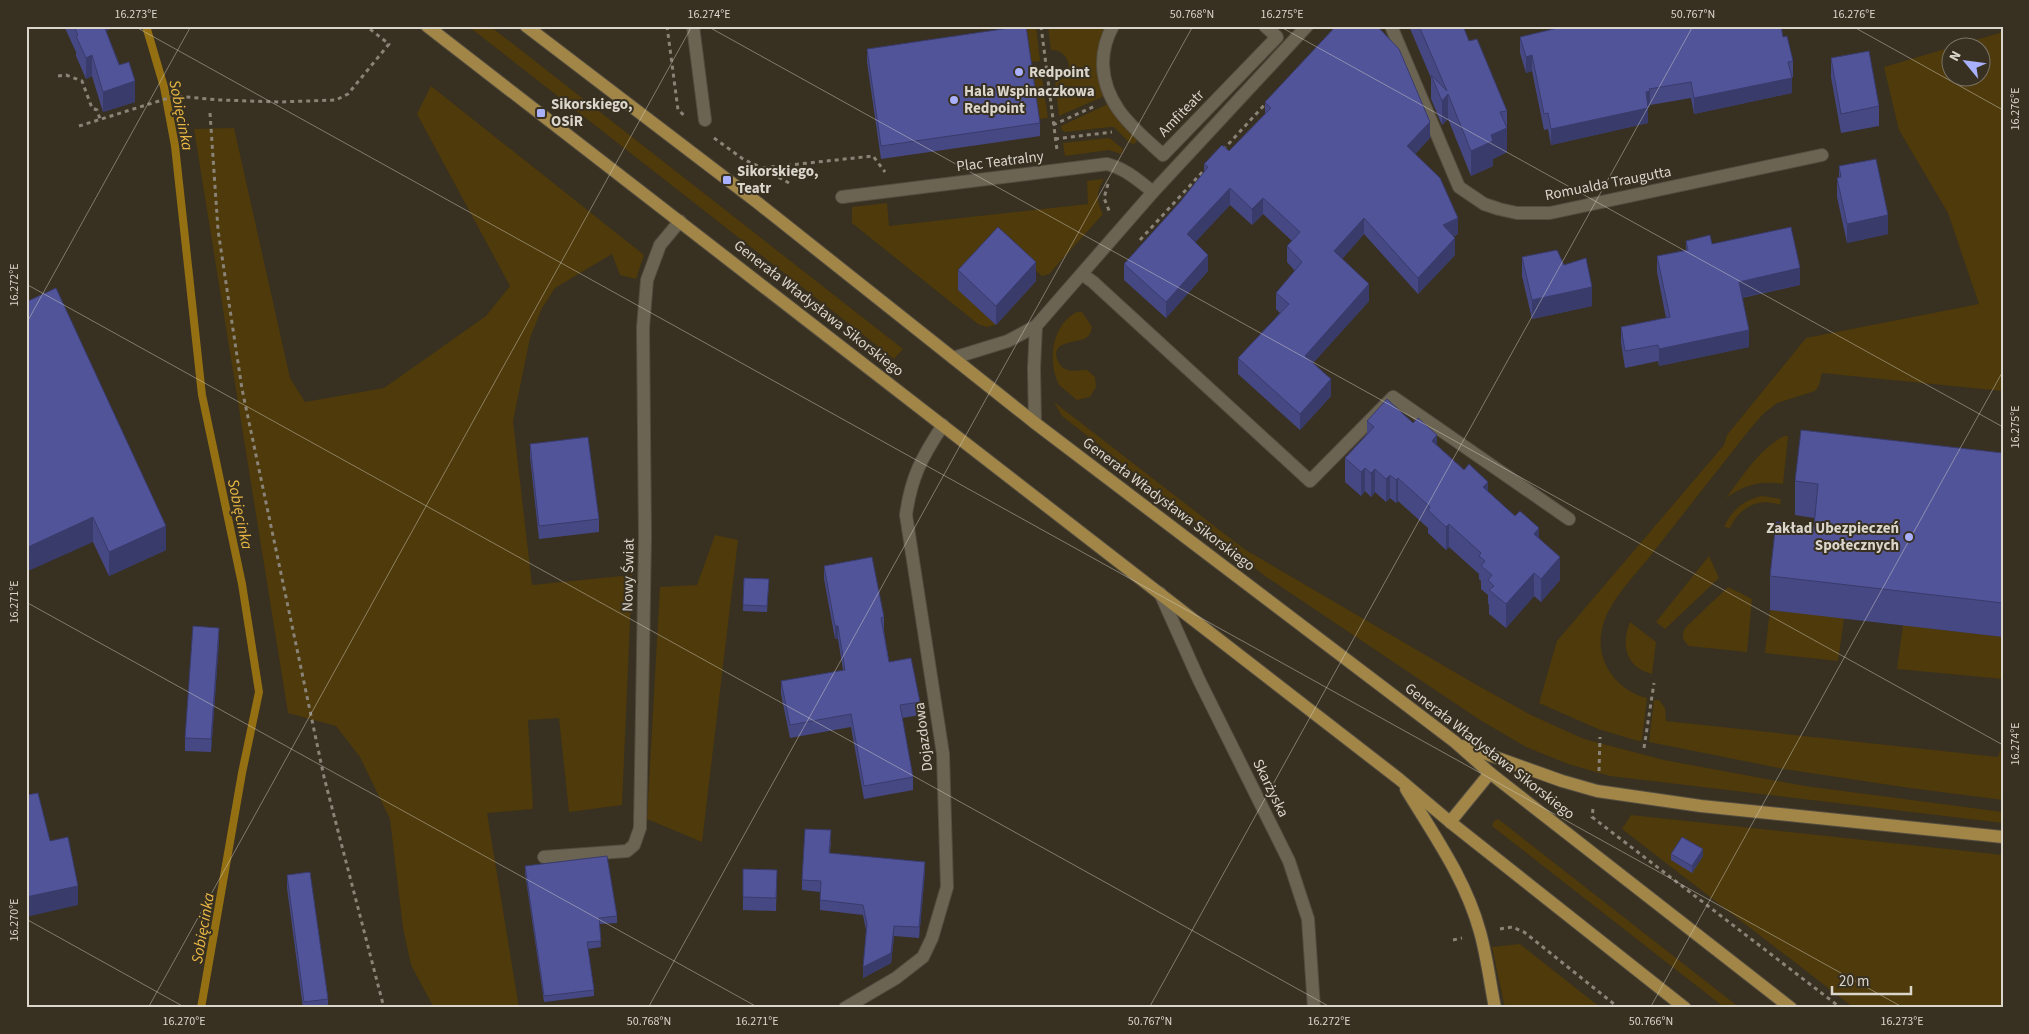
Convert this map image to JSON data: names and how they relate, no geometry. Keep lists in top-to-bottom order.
{
  "streets": {
    "main road": ["Generała Władysława Sikorskiego"],
    "street": [
      "Amfiteatr",
      "Plac Teatralny",
      "Romualda Traugutta",
      "Nowy Świat",
      "Dojazdowa",
      "Skarżyska"
    ]
  },
  "crossings": [
    ["Generała Władysława Sikorskiego", "Nowy Świat"],
    ["Generała Władysława Sikorskiego", "Dojazdowa"],
    ["Generała Władysława Sikorskiego", "Skarżyska"]
  ],
  "water": ["Sobięcinka"],
  "places": {
    "other": ["Redpoint", "Hala Wspinaczkowa Redpoint", "Zakład Ubezpieczeń Społecznych"],
    "transit": ["Sikorskiego, OSiR", "Sikorskiego, Teatr"]
  },
  "scale_bar": "20 m",
  "north": "top left",
  "coordinates": [
    "16.273°E",
    "16.274°E",
    "50.768°N",
    "16.275°E",
    "50.767°N",
    "16.276°E",
    "16.272°E",
    "16.271°E",
    "16.270°E",
    "50.766°N"
  ]
}
